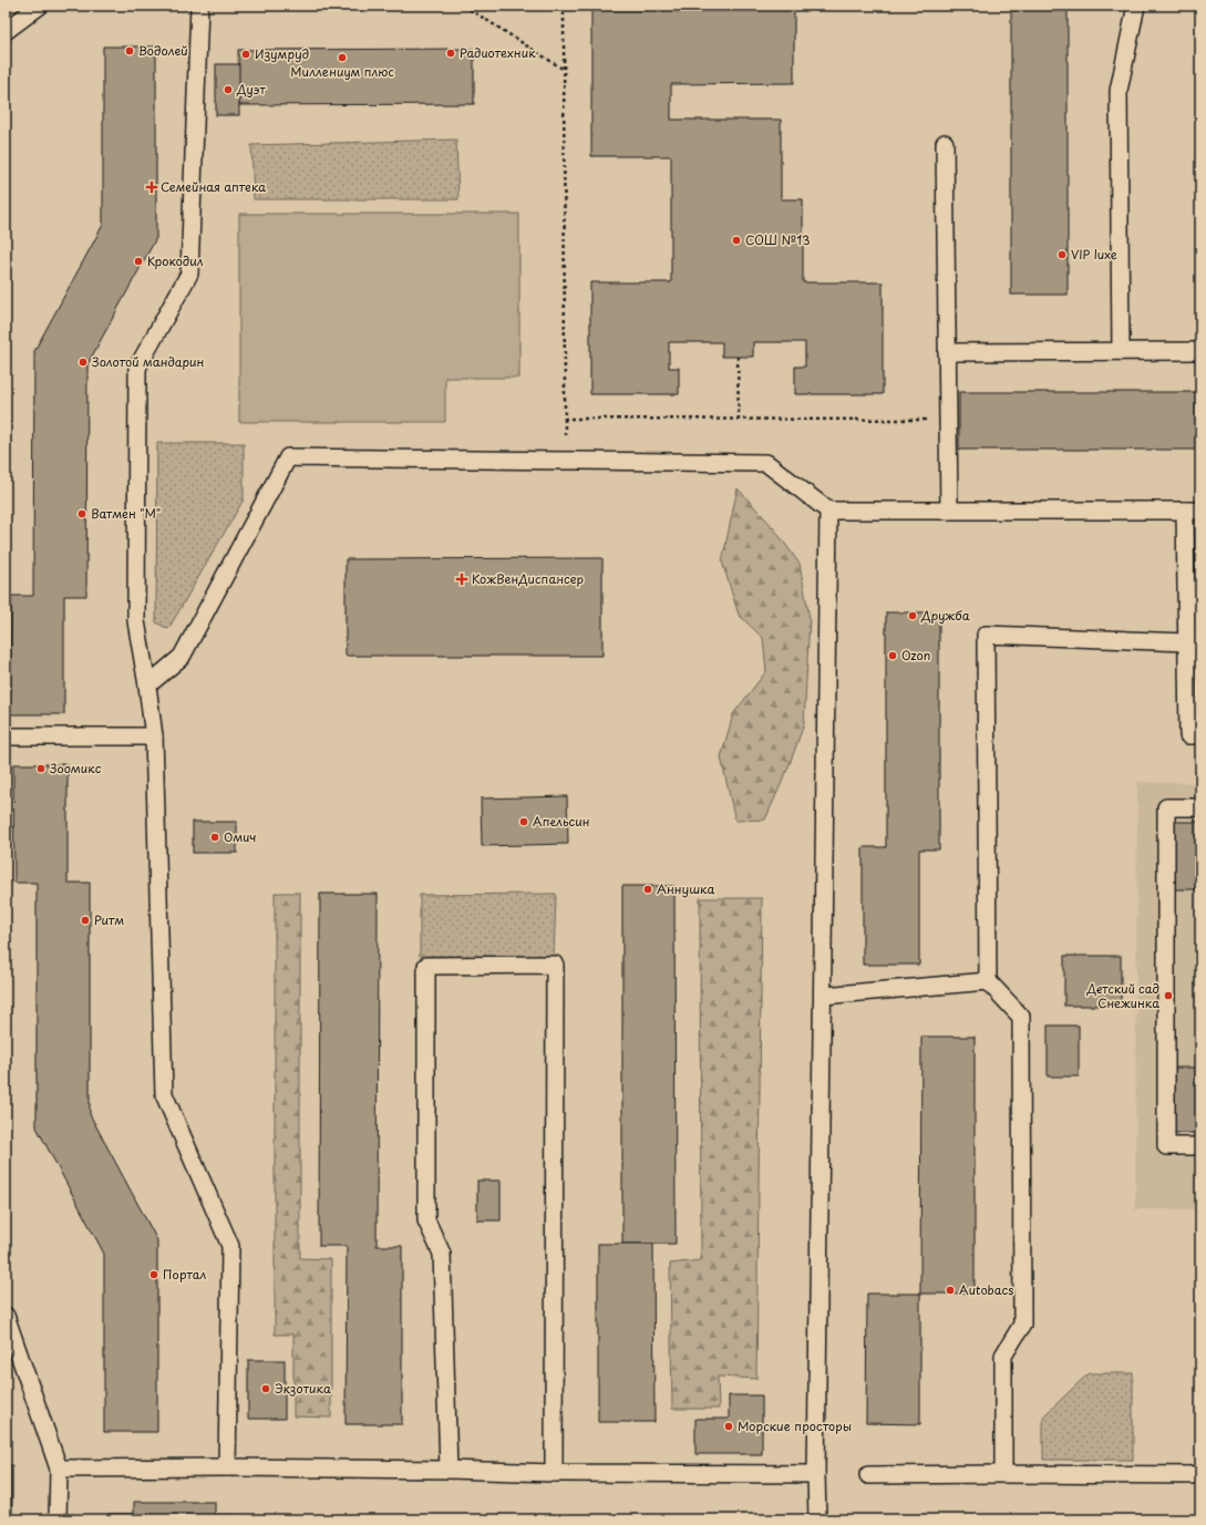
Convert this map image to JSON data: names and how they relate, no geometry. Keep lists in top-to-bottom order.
{
  "places": {
    "other": [
      "Водолей",
      "Радиотехник",
      "Изумруд",
      "Миллениум плюс",
      "Дуэт",
      "СОШ №13",
      "VIP luxe",
      "Крокодил",
      "Золотой мандарин",
      "Ватмен \"М\"",
      "Дружба",
      "Ozon",
      "Зоомикс",
      "Апельсин",
      "Омич",
      "Аннушка",
      "Ритм",
      "Детский сад Снежинка",
      "Портал",
      "Autobacs",
      "Экзотика",
      "Морские просторы"
    ],
    "health": ["Семейная аптека", "КожВенДиспансер"]
  }
}
